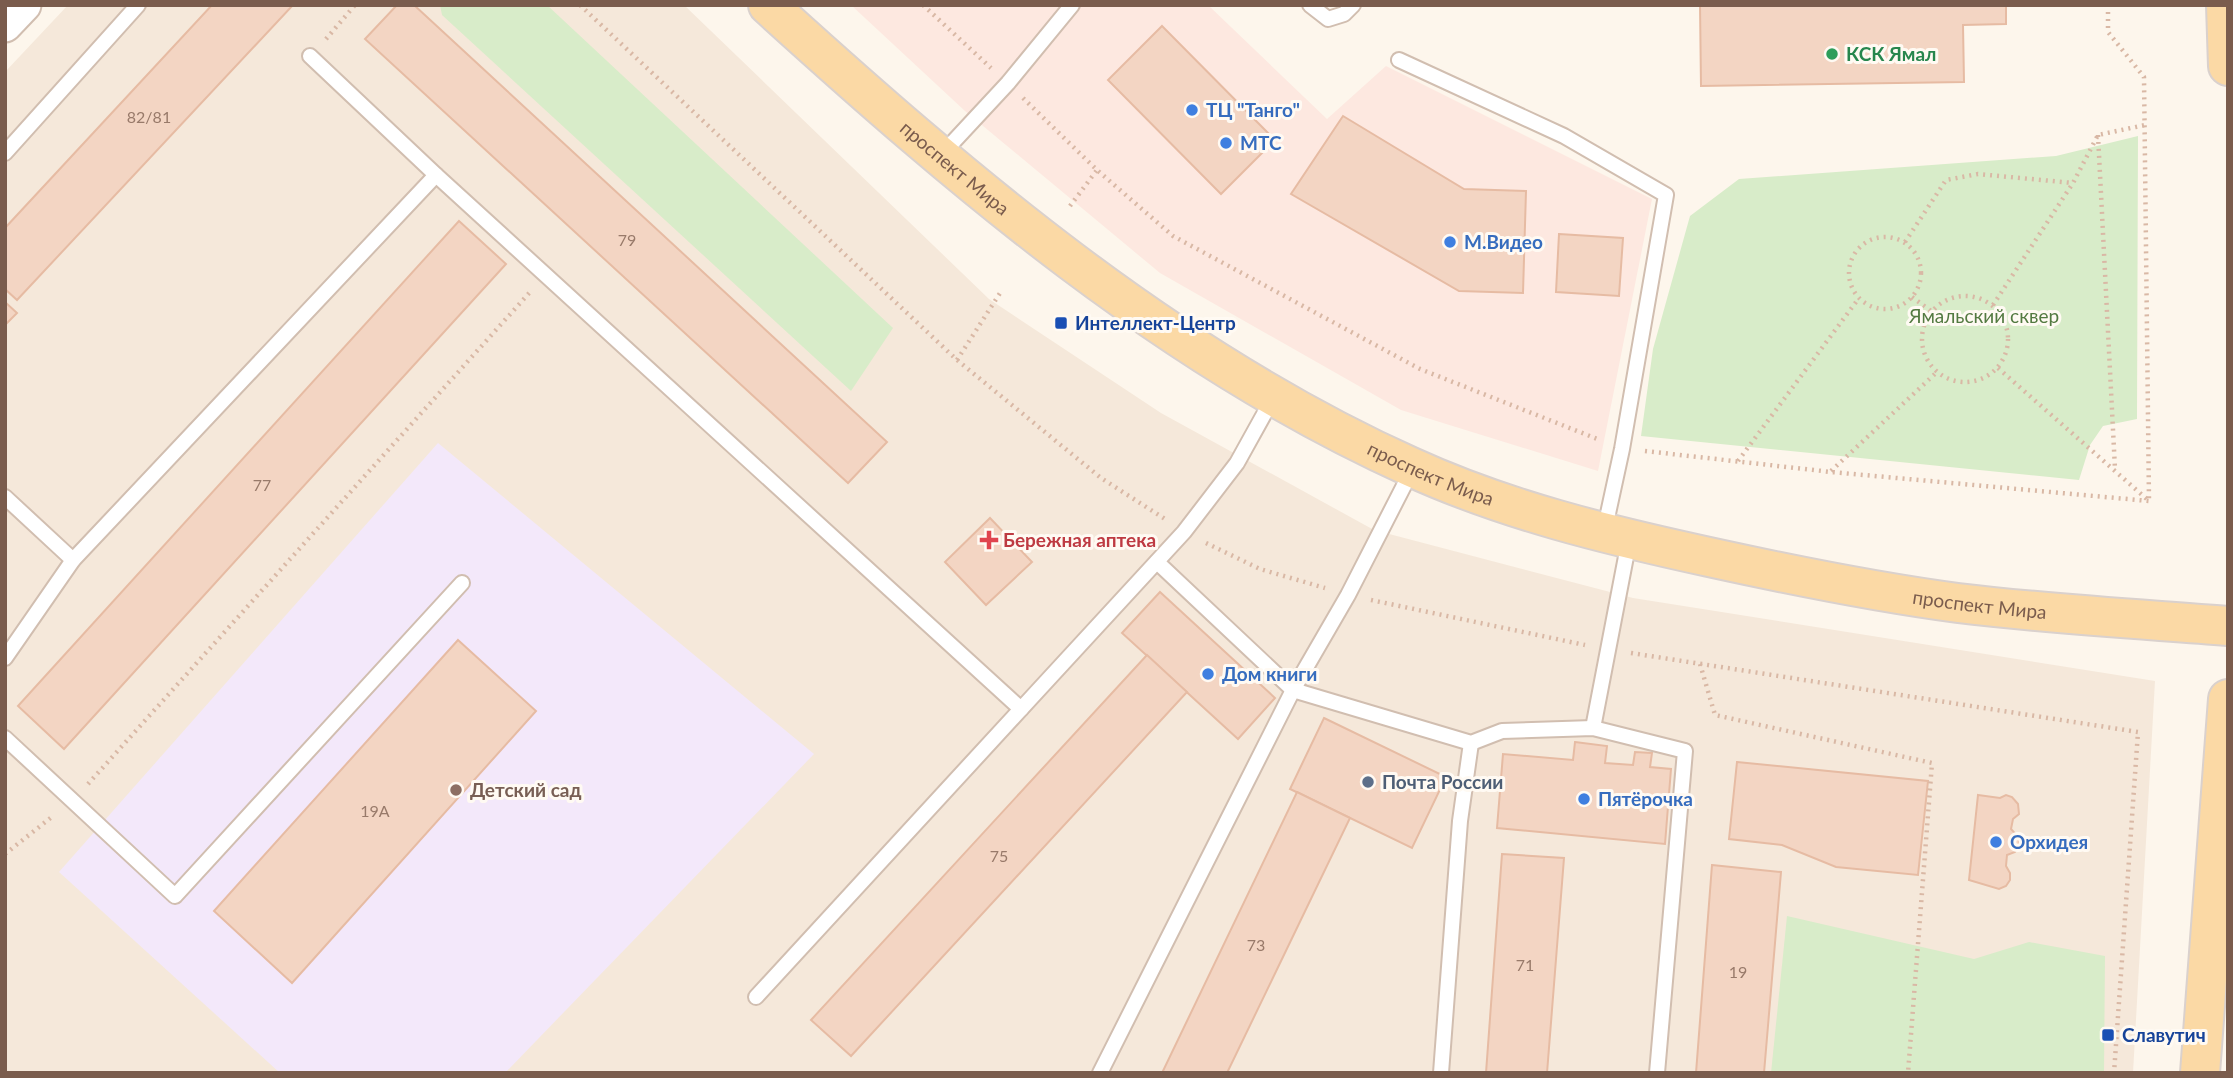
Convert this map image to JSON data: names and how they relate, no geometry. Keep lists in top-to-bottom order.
{
  "streets": {
    "main road": ["проспект Мира"]
  },
  "parks": ["Ямальский сквер"],
  "places": {
    "other": [
      "КСК Ямал",
      "ТЦ \"Танго\"",
      "МТС",
      "М.Видео",
      "Дом книги",
      "Почта России",
      "Детский сад",
      "Пятёрочка",
      "Орхидея"
    ],
    "transit": ["Интеллект-Центр", "Славутич"],
    "health": ["Бережная аптека"]
  },
  "house_numbers": [
    "82/81",
    "79",
    "77",
    "19А",
    "75",
    "73",
    "71",
    "19"
  ]
}
